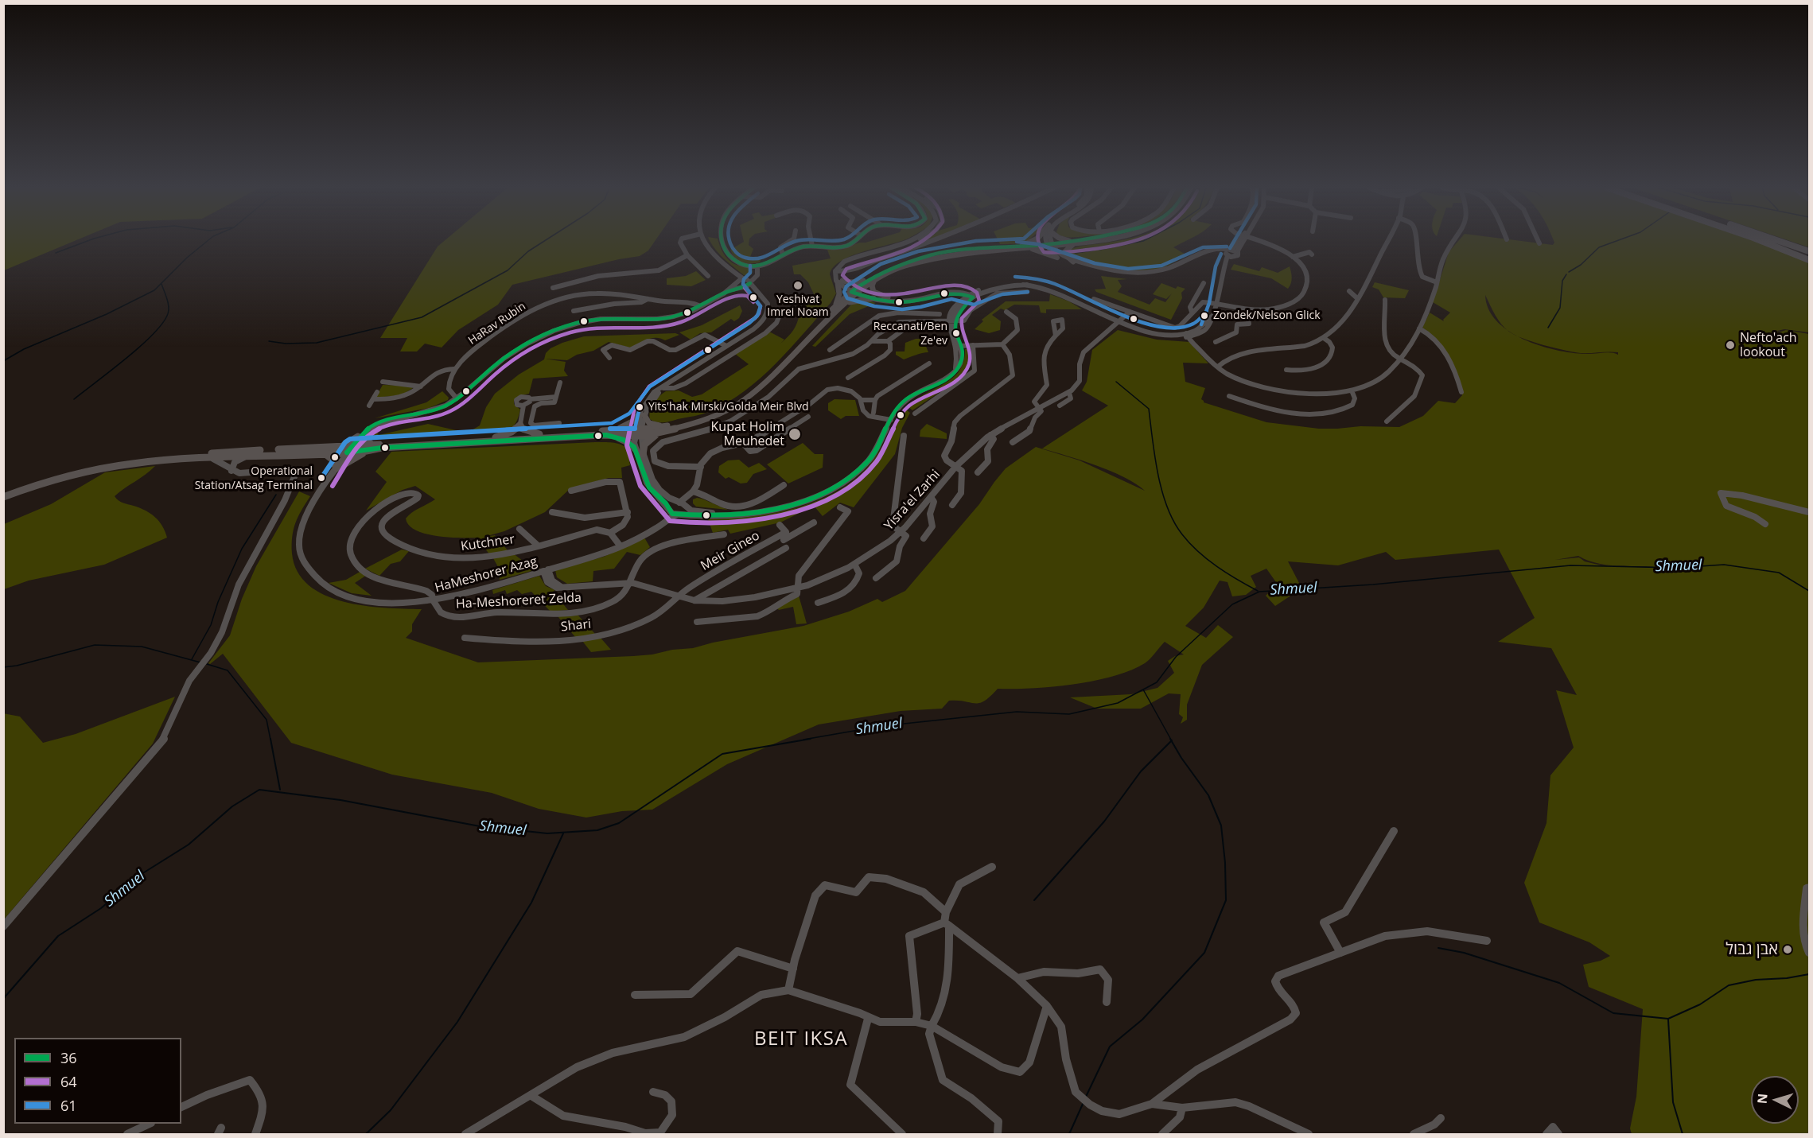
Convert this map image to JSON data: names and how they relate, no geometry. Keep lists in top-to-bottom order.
{
  "streets": {
    "street": [
      "HaRav Rubin",
      "Yisra'el Zarhi",
      "Kutchner",
      "Meir Gineo",
      "HaMeshorer Azag",
      "Ha-Meshoreret Zelda",
      "Shari"
    ]
  },
  "crossings": [
    ["Yisra'el Zarhi", "Meir Gineo"],
    ["Yisra'el Zarhi", "HaMeshorer Azag"],
    ["Yisra'el Zarhi", "Ha-Meshoreret Zelda"],
    ["Yisra'el Zarhi", "Shari"],
    ["Kutchner", "Ha-Meshoreret Zelda"],
    ["Meir Gineo", "Shari"],
    ["HaMeshorer Azag", "Ha-Meshoreret Zelda"]
  ],
  "districts": ["BEIT IKSA"],
  "water": ["Shmuel"],
  "places": [
    "Yeshivat Imrei Noam",
    "Zondek/Nelson Glick",
    "Reccanati/Ben Ze'ev",
    "Nefto'ach lookout",
    "Yits'hak Mirski/Golda Meir Blvd",
    "Kupat Holim Meuhedet",
    "Operational Station/Atsag Terminal",
    "אבן גבול"
  ],
  "lines": ["transit line 36", "transit line 64", "transit line 61"],
  "legend": ["36", "64", "61"],
  "north": "left"
}
